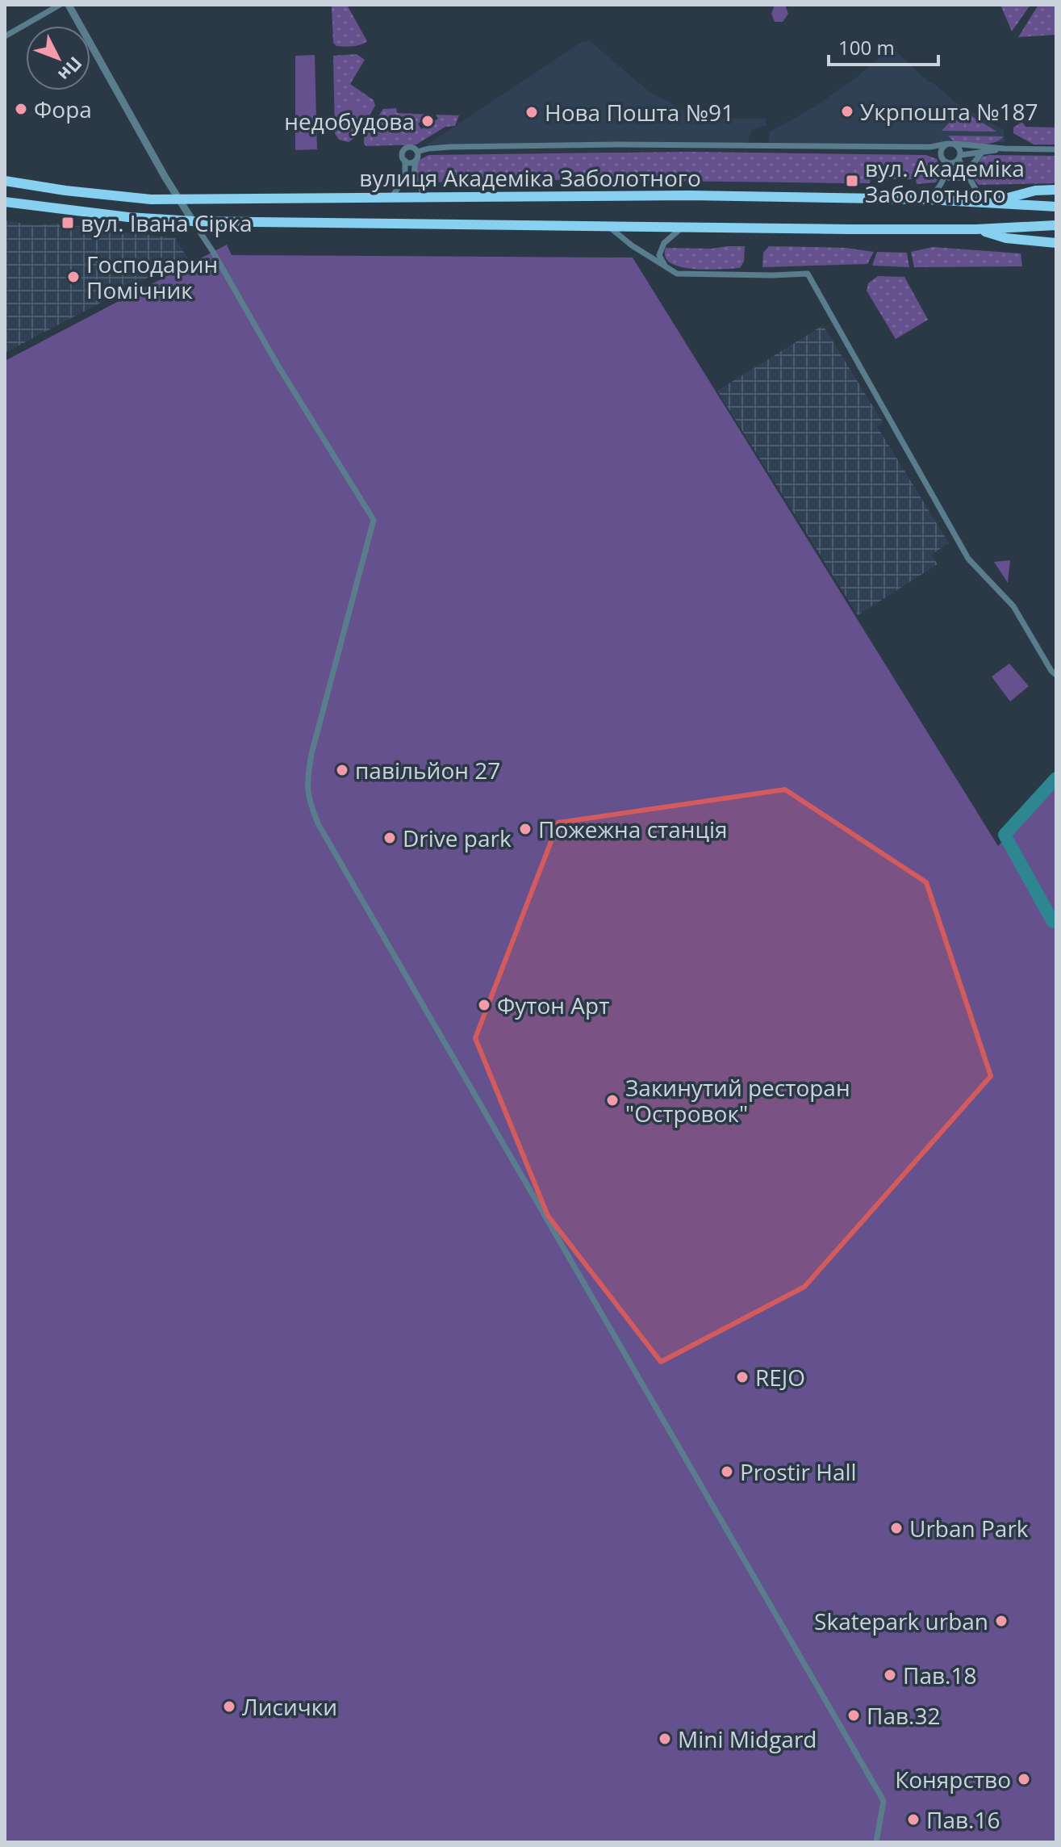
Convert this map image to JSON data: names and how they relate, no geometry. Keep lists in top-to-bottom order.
{
  "streets": {
    "highway": ["вулиця Академіка Заболотного"]
  },
  "places": {
    "other": [
      "Фора",
      "Укрпошта №187",
      "Нова Пошта №91",
      "недобудова",
      "Господарин Помічник",
      "павільйон 27",
      "Пожежна станція",
      "Drive park",
      "Футон Арт",
      "Закинутий ресторан \"Островок\"",
      "REJO",
      "Prostir Hall",
      "Urban Park",
      "Skatepark urban",
      "Пав.18",
      "Лисички",
      "Пав.32",
      "Mini Midgard",
      "Конярство",
      "Пав.16"
    ],
    "transit": ["вул. Академіка Заболотного", "вул. Івана Сірка"]
  },
  "scale_bar": "100 m",
  "north": "bottom right"
}
